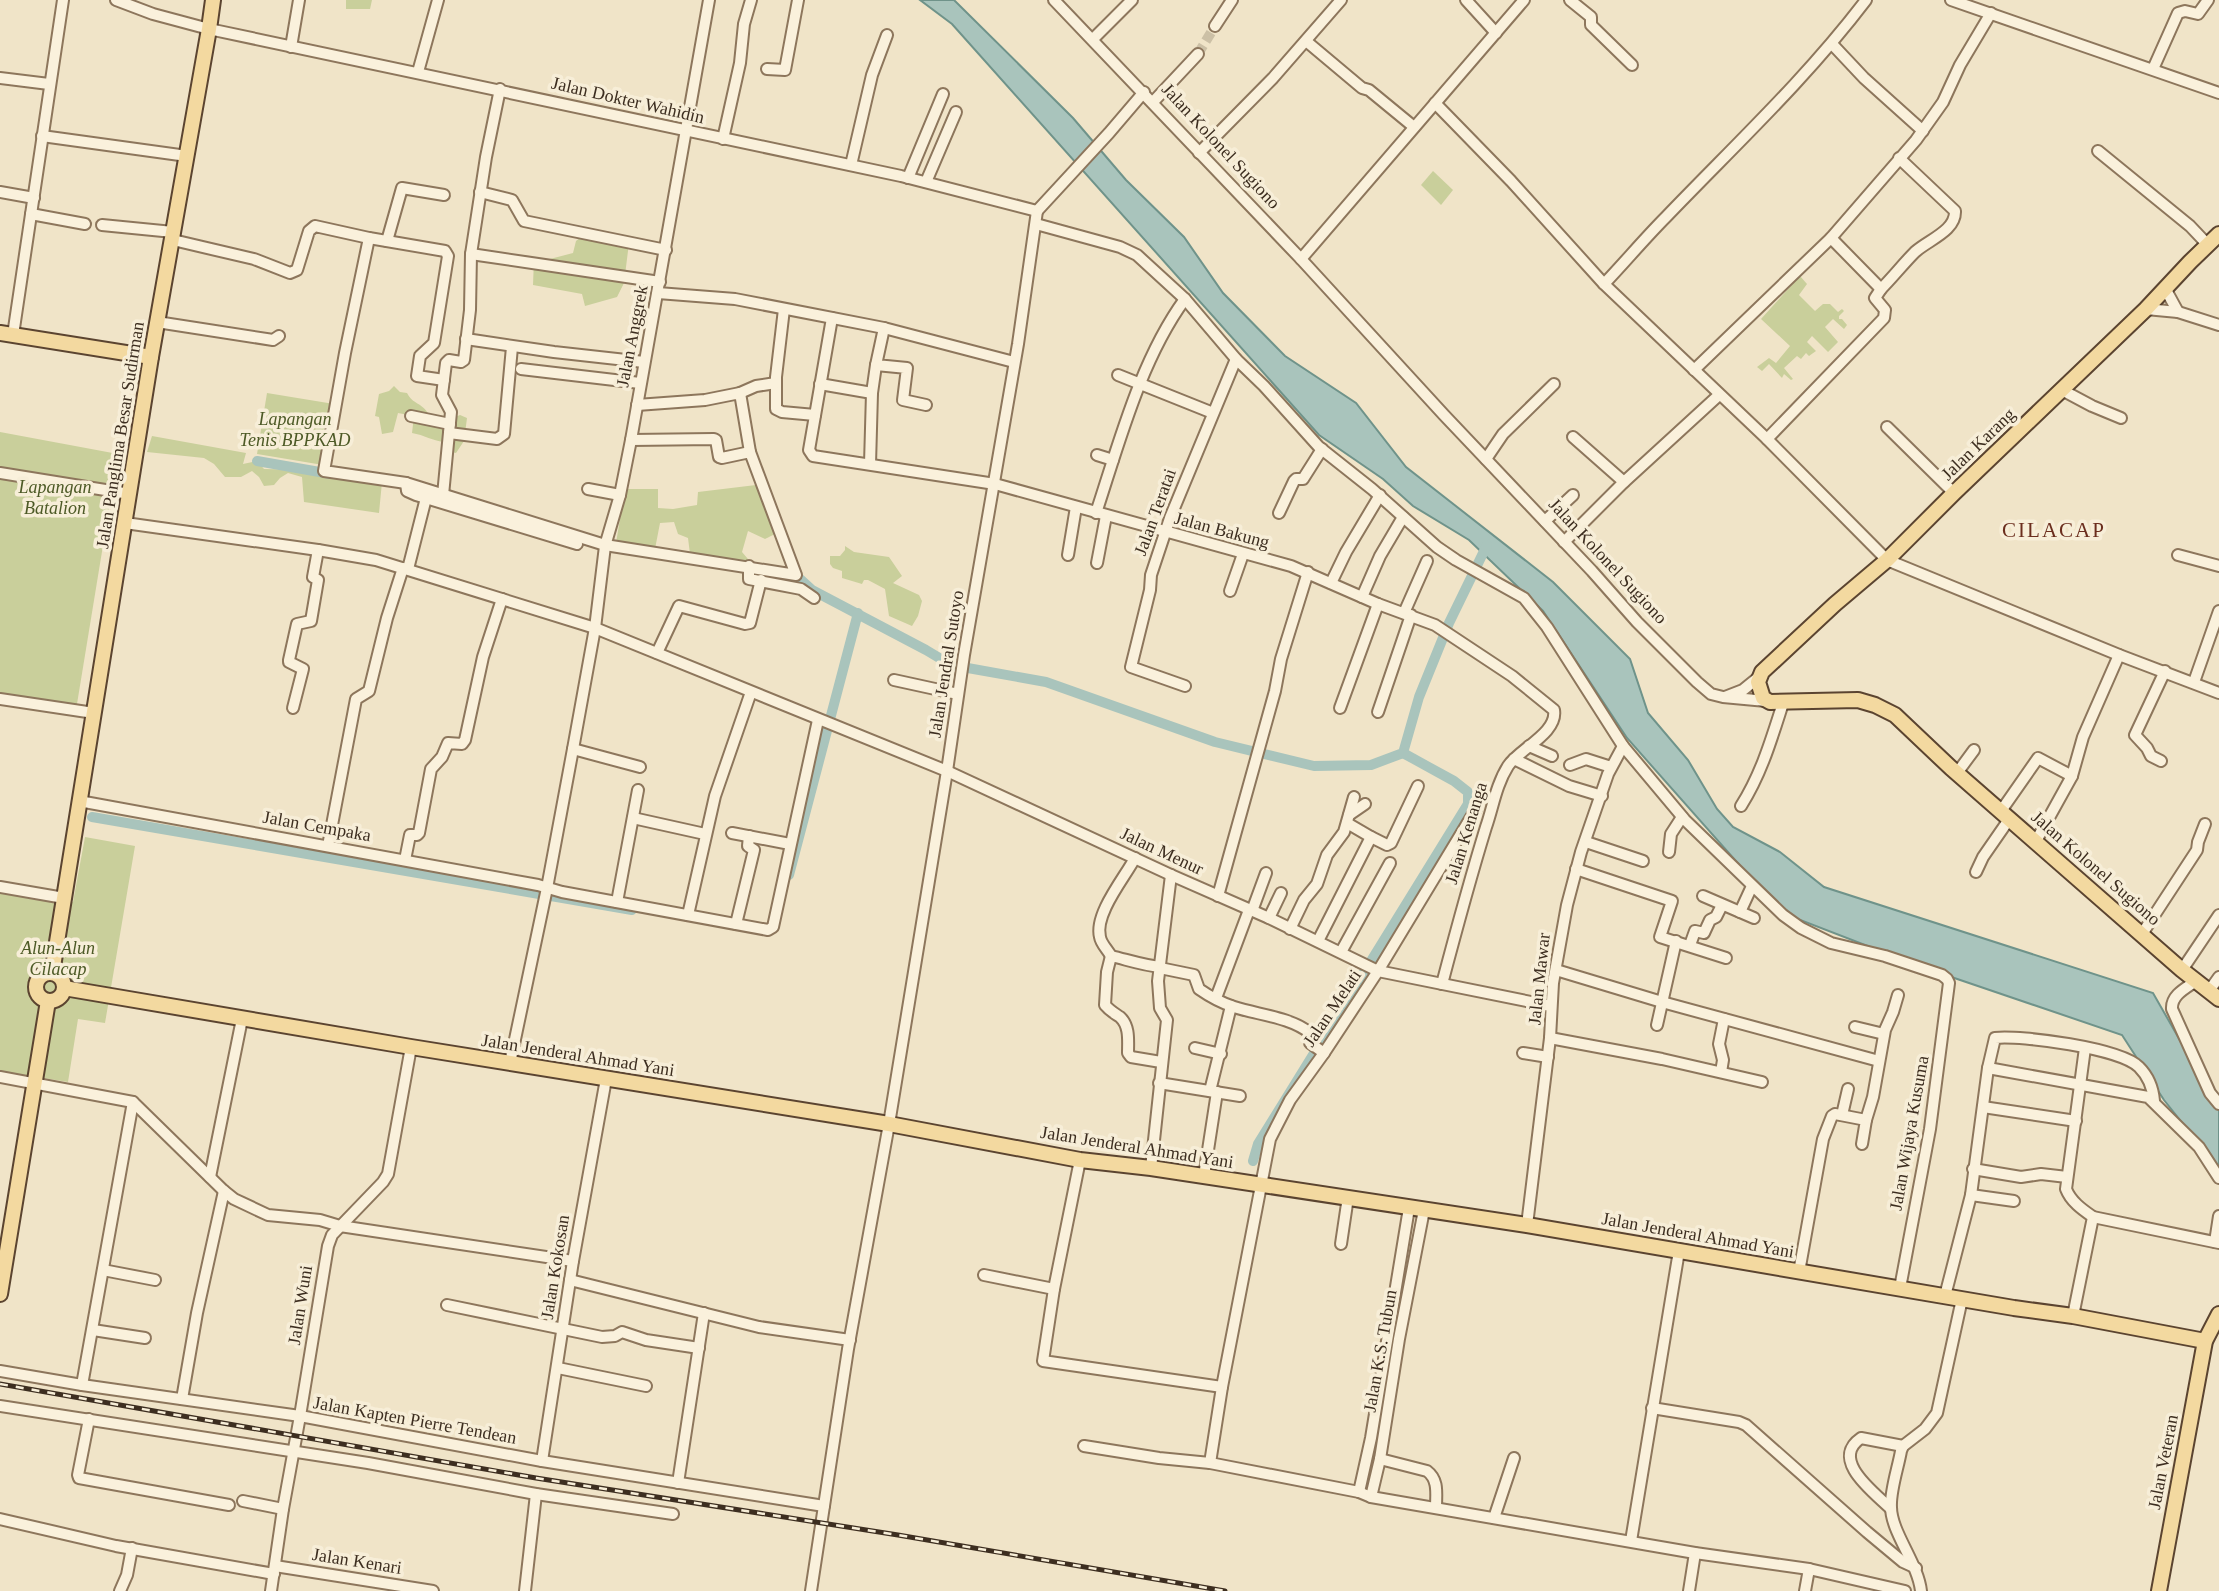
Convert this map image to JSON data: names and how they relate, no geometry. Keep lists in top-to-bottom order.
{
  "streets": {
    "main road": [
      "Jalan Kolonel Sugiono",
      "Jalan Panglima Besar Sudirman",
      "Jalan Karang",
      "Jalan Jenderal Ahmad Yani",
      "Jalan Veteran"
    ],
    "street": [
      "Jalan Dokter Wahidin",
      "Jalan Anggrek",
      "Jalan Teratai",
      "Jalan Bakung",
      "Jalan Jendral Sutoyo",
      "Jalan Cempaka",
      "Jalan Kenanga",
      "Jalan Menur",
      "Jalan Mawar",
      "Jalan Melati",
      "Jalan Wijaya Kusuma",
      "Jalan Kokosan",
      "Jalan Wuni",
      "Jalan K.S. Tubun",
      "Jalan Kapten Pierre Tendean",
      "Jalan Kenari"
    ]
  },
  "crossings": [
    ["Jalan Dokter Wahidin", "Jalan Anggrek"],
    ["Jalan Dokter Wahidin", "Jalan Panglima Besar Sudirman"],
    ["Jalan Dokter Wahidin", "Jalan Jendral Sutoyo"],
    ["Jalan Anggrek", "Jalan Cempaka"],
    ["Jalan Anggrek", "Jalan Menur"],
    ["Jalan Anggrek", "Jalan Jenderal Ahmad Yani"],
    ["Jalan Panglima Besar Sudirman", "Jalan Cempaka"],
    ["Jalan Panglima Besar Sudirman", "Jalan Menur"],
    ["Jalan Panglima Besar Sudirman", "Jalan Jenderal Ahmad Yani"],
    ["Jalan Teratai", "Jalan Bakung"],
    ["Jalan Bakung", "Jalan Jendral Sutoyo"],
    ["Jalan Bakung", "Jalan Kenanga"],
    ["Jalan Jendral Sutoyo", "Jalan Menur"],
    ["Jalan Jendral Sutoyo", "Jalan Jenderal Ahmad Yani"],
    ["Jalan Jendral Sutoyo", "Jalan Kapten Pierre Tendean"],
    ["Jalan Kenanga", "Jalan Melati"],
    ["Jalan Menur", "Jalan Melati"],
    ["Jalan Mawar", "Jalan Melati"],
    ["Jalan Mawar", "Jalan Jenderal Ahmad Yani"],
    ["Jalan Melati", "Jalan Jenderal Ahmad Yani"],
    ["Jalan Jenderal Ahmad Yani", "Jalan Wijaya Kusuma"],
    ["Jalan Jenderal Ahmad Yani", "Jalan Kokosan"],
    ["Jalan Jenderal Ahmad Yani", "Jalan Wuni"],
    ["Jalan Jenderal Ahmad Yani", "Jalan K.S. Tubun"],
    ["Jalan Jenderal Ahmad Yani", "Jalan Veteran"],
    ["Jalan Kokosan", "Jalan Kapten Pierre Tendean"],
    ["Jalan Wuni", "Jalan Kapten Pierre Tendean"],
    ["Jalan Wuni", "Jalan Kenari"]
  ],
  "districts": ["CILACAP"],
  "parks": ["Lapangan Tenis BPPKAD", "Lapangan Batalion", "Alun-Alun Cilacap"]
}
